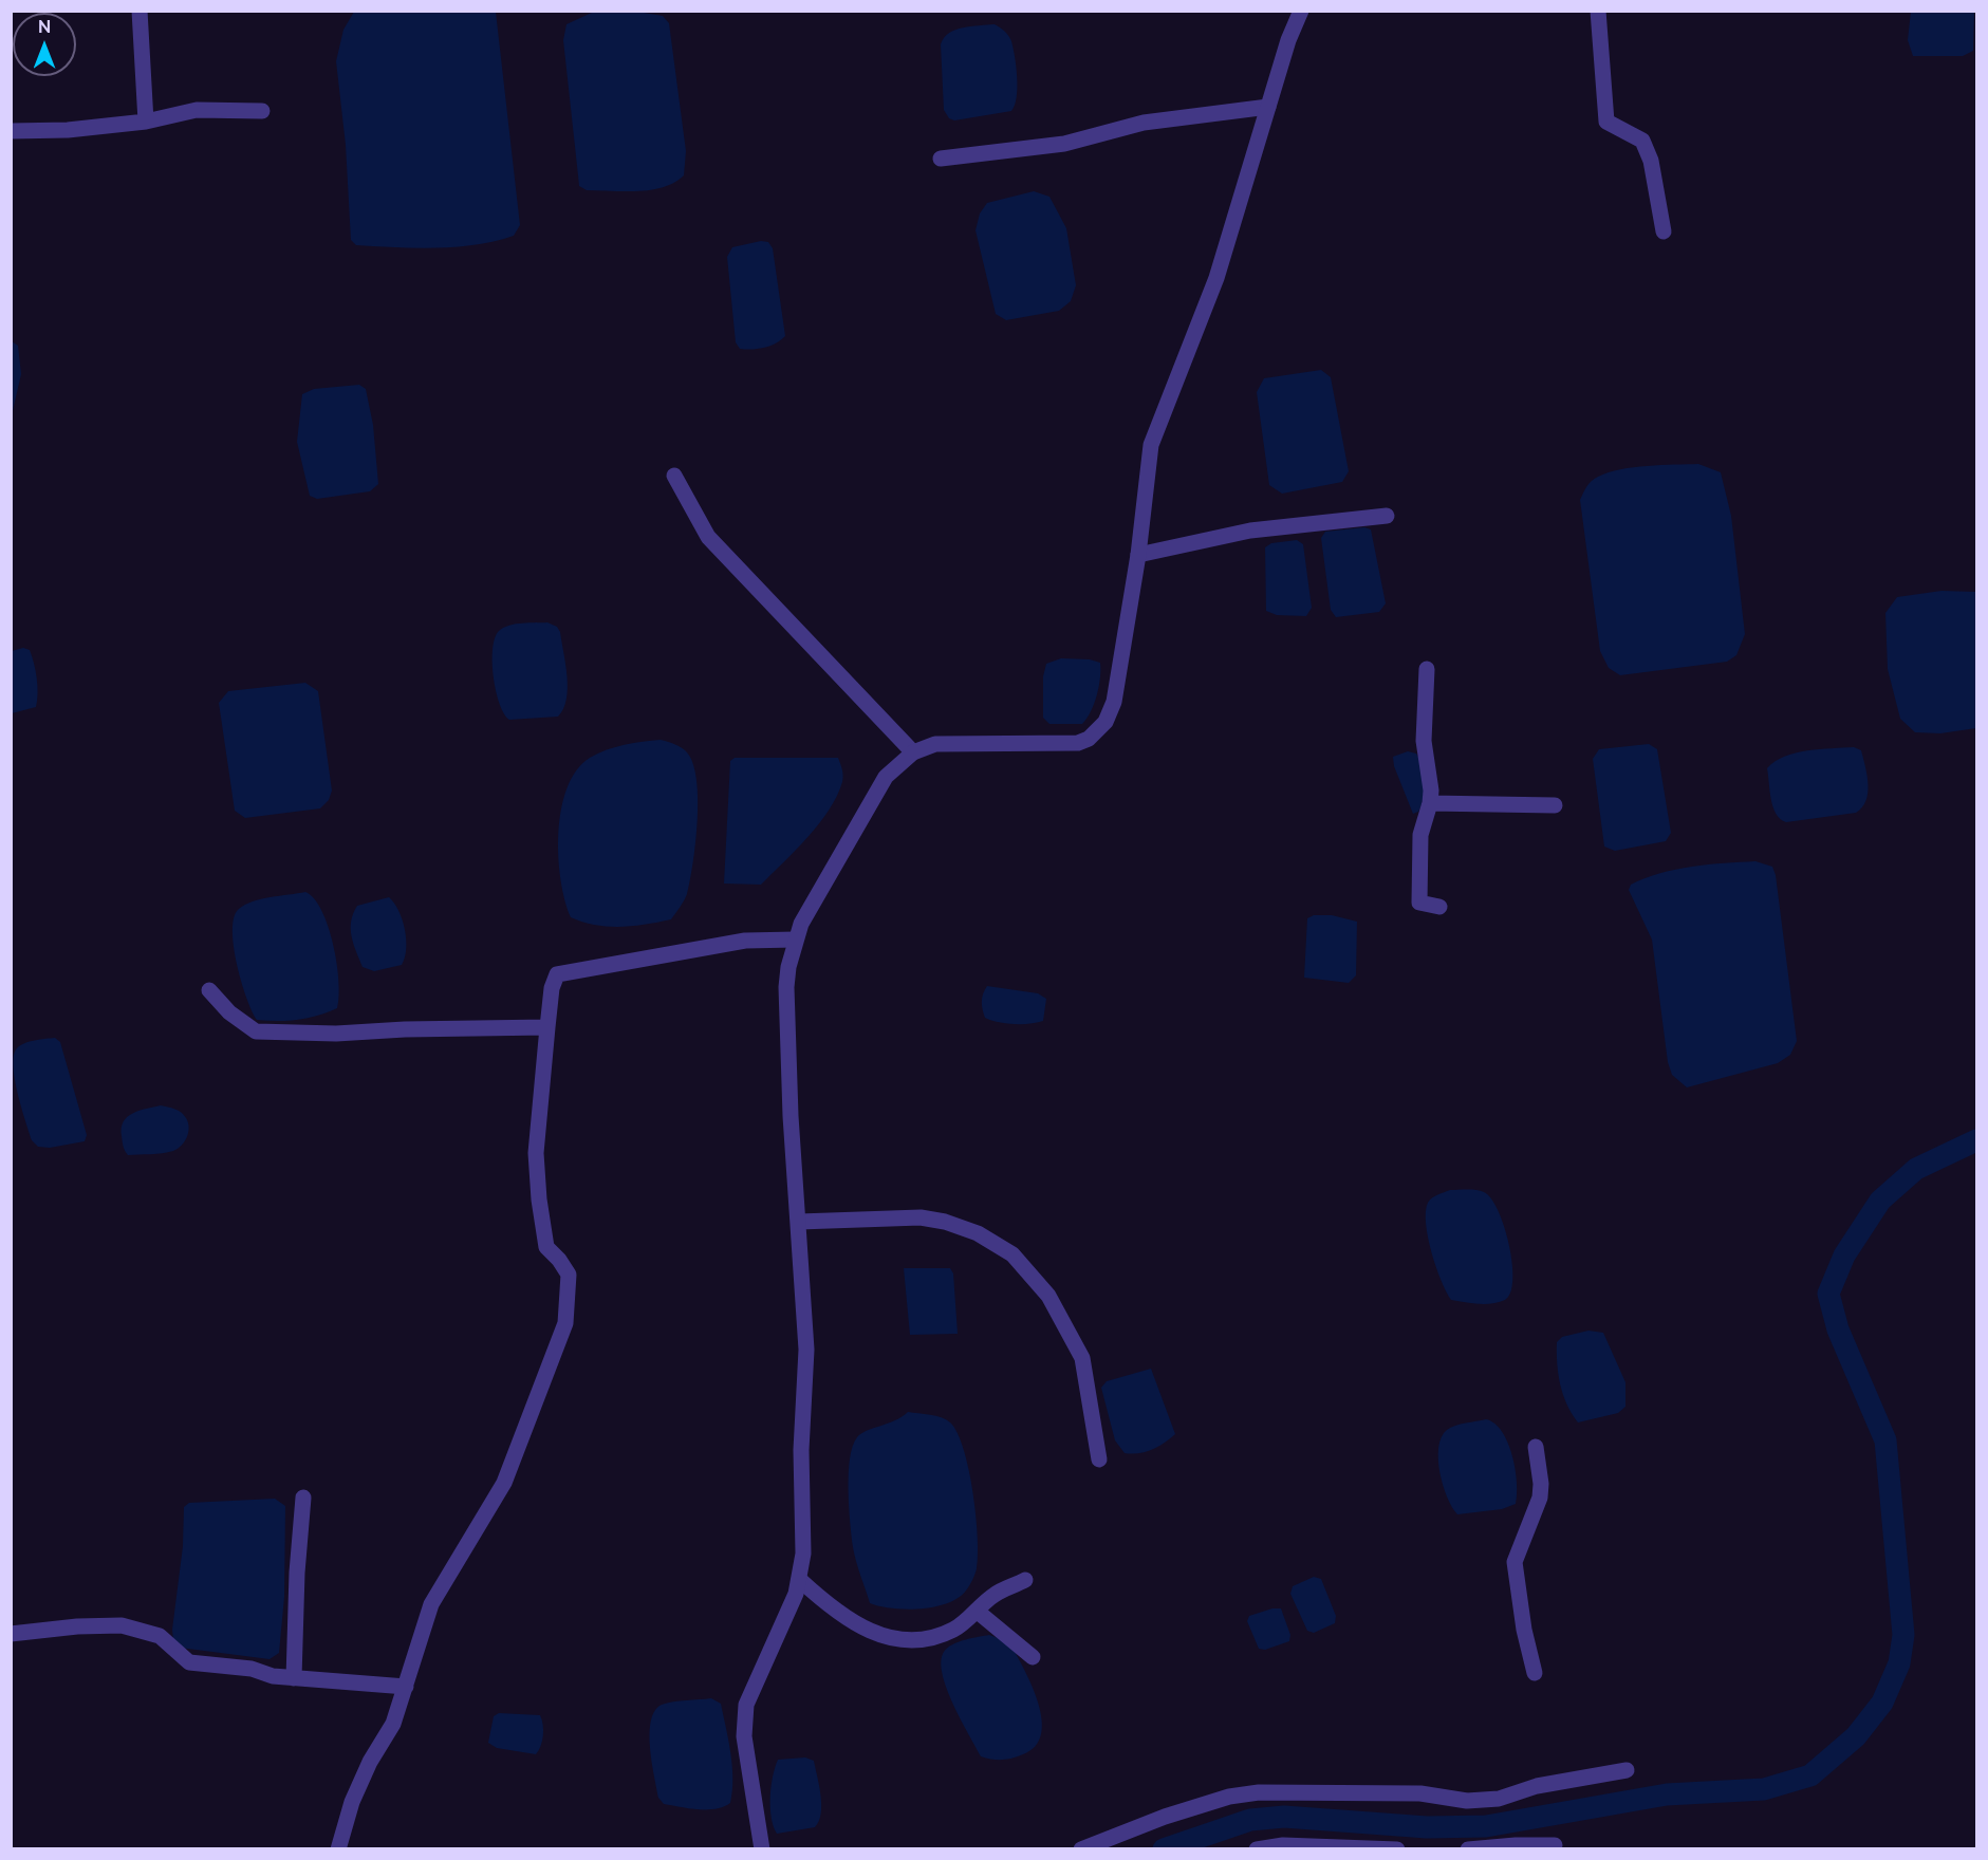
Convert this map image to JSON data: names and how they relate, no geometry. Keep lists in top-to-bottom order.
{
  "north": "top"
}
